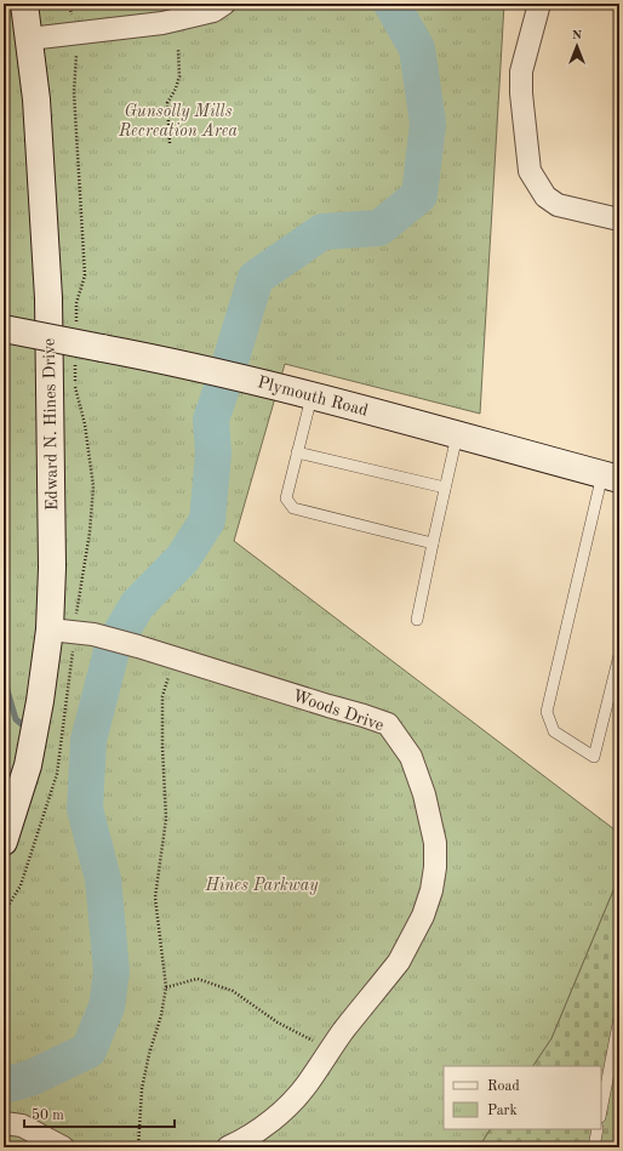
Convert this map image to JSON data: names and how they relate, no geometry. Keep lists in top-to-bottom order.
{
  "streets": {
    "street": ["Plymouth Road", "Edward N. Hines Drive", "Woods Drive"]
  },
  "crossings": [
    ["Edward N. Hines Drive", "Woods Drive"]
  ],
  "parks": ["Gunsolly Mills Recreation Area", "Hines Parkway"],
  "legend": ["Road", "Park"],
  "scale_bar": "50 m",
  "north": "top"
}
